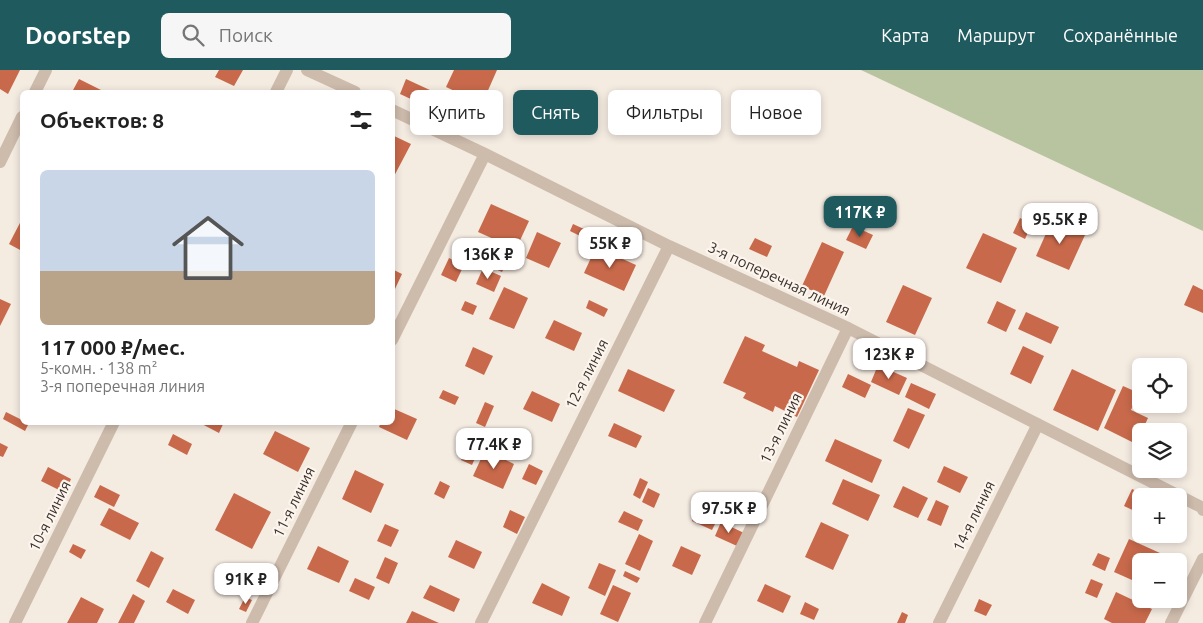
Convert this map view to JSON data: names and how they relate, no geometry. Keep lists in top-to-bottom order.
{
  "streets": {
    "street": [
      "3-я поперечная линия",
      "12-я линия",
      "13-я линия",
      "11-я линия",
      "10-я линия",
      "14-я линия"
    ]
  },
  "crossings": [
    ["3-я поперечная линия", "12-я линия"],
    ["3-я поперечная линия", "13-я линия"],
    ["3-я поперечная линия", "14-я линия"]
  ],
  "page": {
    "header": "Doorstep",
    "search": "Поиск",
    "nav": ["Карта", "Маршрут", "Сохранённые"],
    "chip": [
      "Купить",
      "Снять",
      "Фильтры",
      "Новое"
    ],
    "heading": "Объектов: 8",
    "list": [
      {
        "name": "117 000 ₽/мес.",
        "note": "5-комн. · 138 m² · 3-я поперечная линия"
      }
    ],
    "price": [
      "117K ₽",
      "95.5K ₽",
      "55K ₽",
      "136K ₽",
      "123K ₽",
      "77.4K ₽",
      "97.5K ₽",
      "91K ₽"
    ],
    "map_buttons": ["+", "−"]
  }
}
